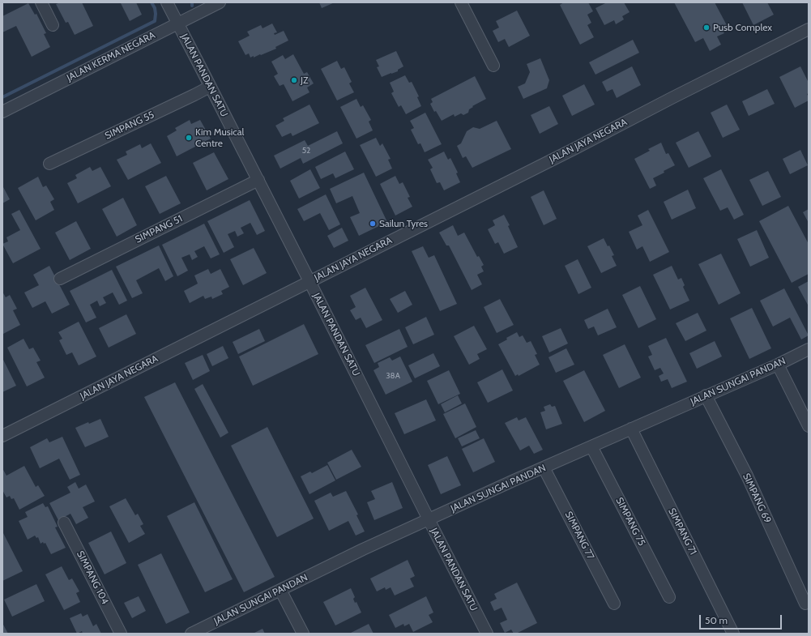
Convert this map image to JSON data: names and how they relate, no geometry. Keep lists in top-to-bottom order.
{
  "streets": {
    "street": [
      "JALAN KERMA NEGARA",
      "JALAN PANDAN SATU",
      "SIMPANG 55",
      "JALAN JAYA NEGARA",
      "SIMPANG 51",
      "JALAN SUNGAI PANDAN",
      "SIMPANG 69",
      "SIMPANG 75",
      "SIMPANG 71",
      "SIMPANG 77",
      "SIMPANG 104"
    ]
  },
  "crossings": [
    ["JALAN KERMA NEGARA", "JALAN PANDAN SATU"],
    ["JALAN PANDAN SATU", "SIMPANG 55"],
    ["JALAN PANDAN SATU", "JALAN JAYA NEGARA"],
    ["JALAN PANDAN SATU", "SIMPANG 51"],
    ["JALAN PANDAN SATU", "JALAN SUNGAI PANDAN"],
    ["JALAN SUNGAI PANDAN", "SIMPANG 69"],
    ["JALAN SUNGAI PANDAN", "SIMPANG 75"],
    ["JALAN SUNGAI PANDAN", "SIMPANG 71"],
    ["JALAN SUNGAI PANDAN", "SIMPANG 77"]
  ],
  "places": [
    "Pusb Complex",
    "JZ",
    "Kim Musical Centre",
    "Sailun Tyres"
  ],
  "house_numbers": ["52", "38A"],
  "scale_bar": "50 m"
}
